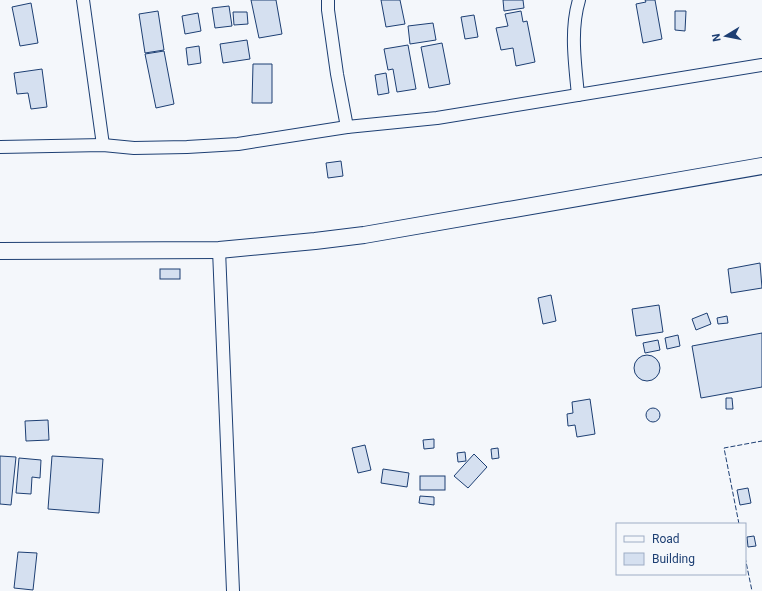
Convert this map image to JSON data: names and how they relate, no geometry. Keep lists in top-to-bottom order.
{
  "legend": ["Road", "Building"],
  "north": "left"
}
